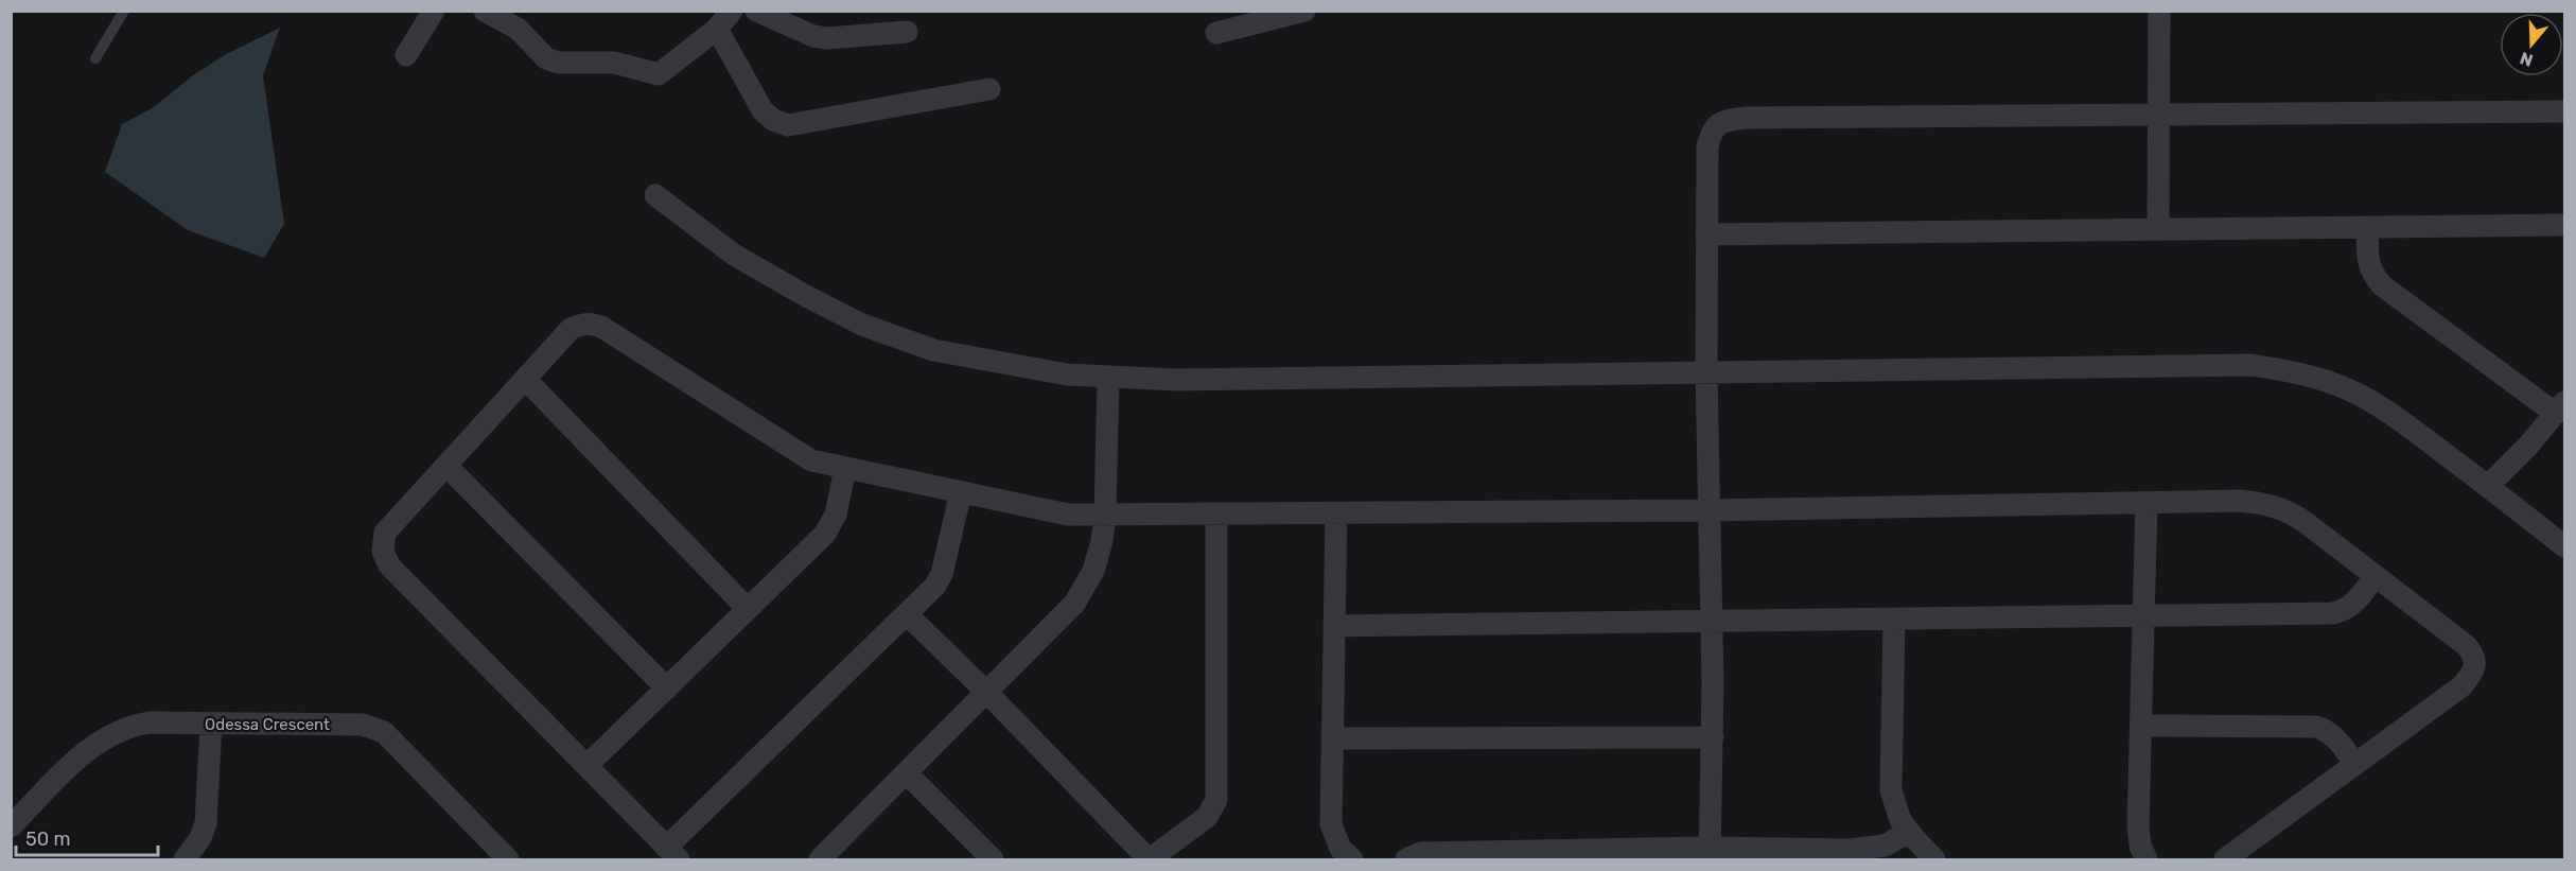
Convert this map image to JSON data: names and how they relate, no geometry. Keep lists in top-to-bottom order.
{
  "streets": {
    "street": ["Odessa Crescent"]
  },
  "scale_bar": "50 m",
  "north": "bottom"
}
